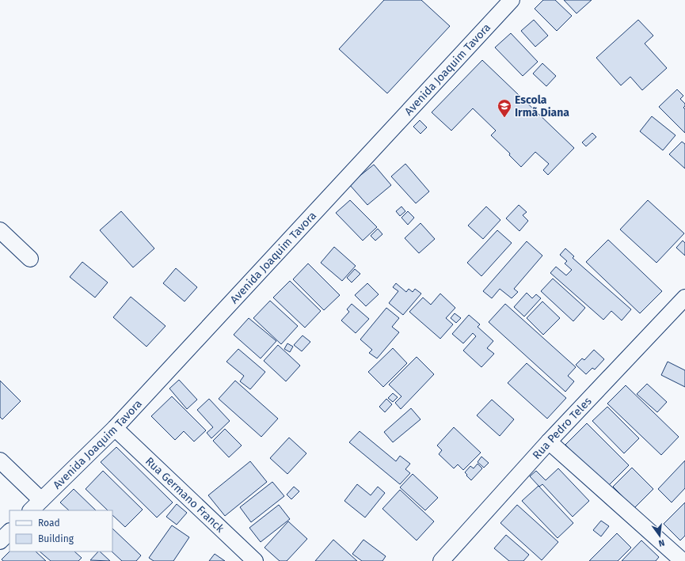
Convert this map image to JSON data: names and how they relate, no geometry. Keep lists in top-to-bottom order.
{
  "streets": {
    "street": ["Avenida Joaquim Tavora", "Rua Pedro Teles", "Rua Germano Franck"]
  },
  "crossings": [
    ["Avenida Joaquim Tavora", "Rua Germano Franck"]
  ],
  "places": {
    "school or university": ["Escola Irmã Diana"]
  },
  "legend": ["Road", "Building"],
  "north": "bottom"
}
